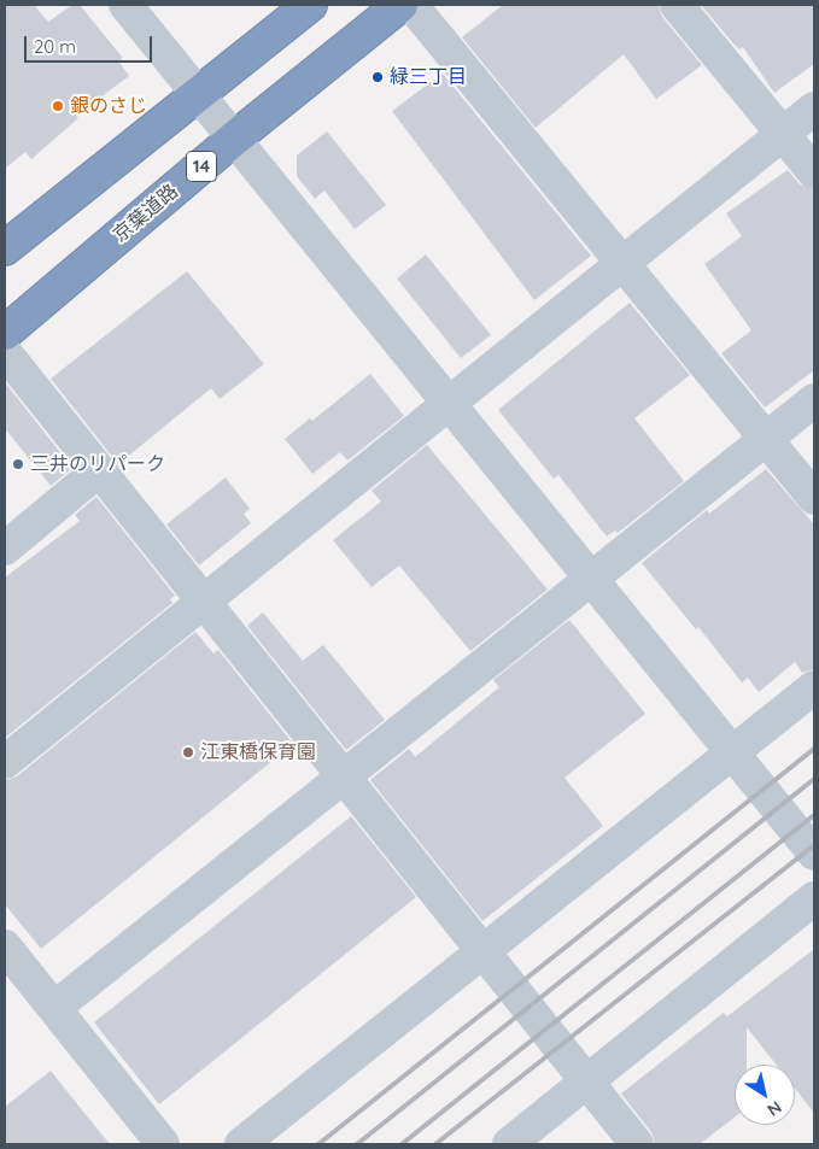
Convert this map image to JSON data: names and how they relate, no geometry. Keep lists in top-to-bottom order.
{
  "streets": {
    "highway": ["14", "京葉道路"]
  },
  "places": [
    "緑三丁目",
    "銀のさじ",
    "三井のリパーク",
    "江東橋保育園"
  ],
  "scale_bar": "20 m",
  "north": "bottom right"
}
